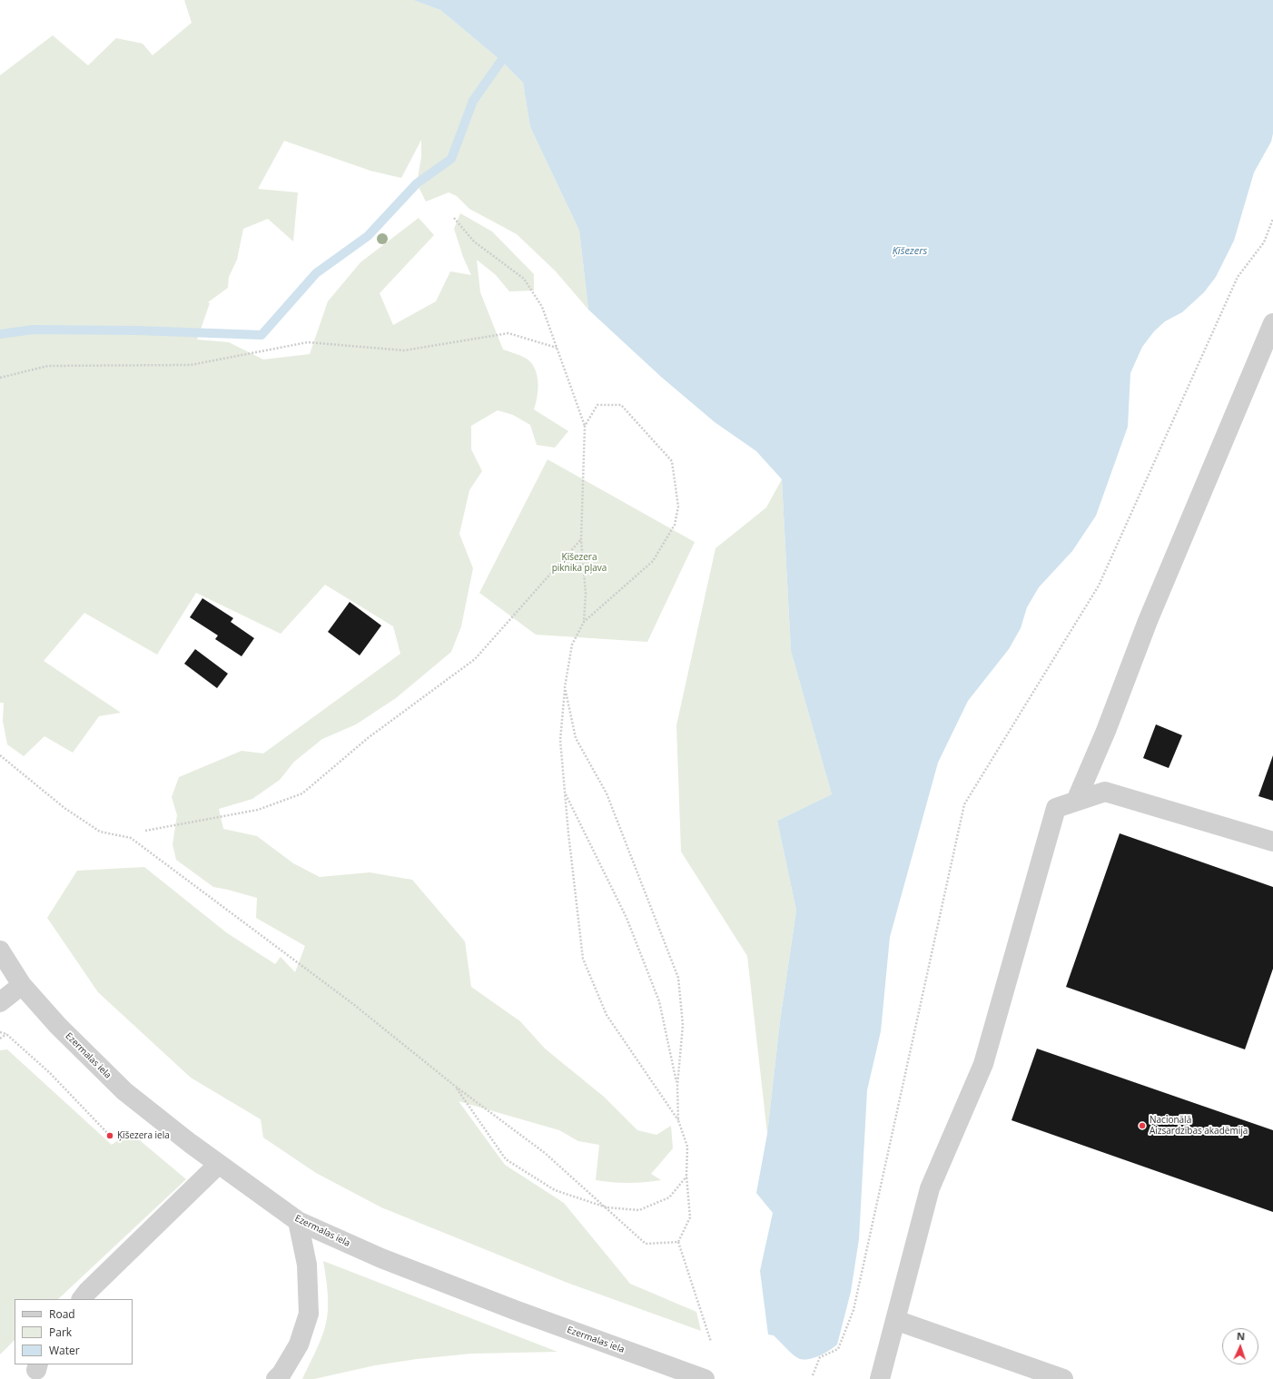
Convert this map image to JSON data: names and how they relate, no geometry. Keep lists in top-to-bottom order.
{
  "streets": {
    "street": ["Ezermalas iela"]
  },
  "water": ["Ķīšezers"],
  "parks": ["Ķīšezera piknika pļava"],
  "places": ["Nacionālā Aizsardzības akadēmija", "Ķīšezera iela"],
  "legend": ["Road", "Park", "Water"],
  "north": "top"
}
